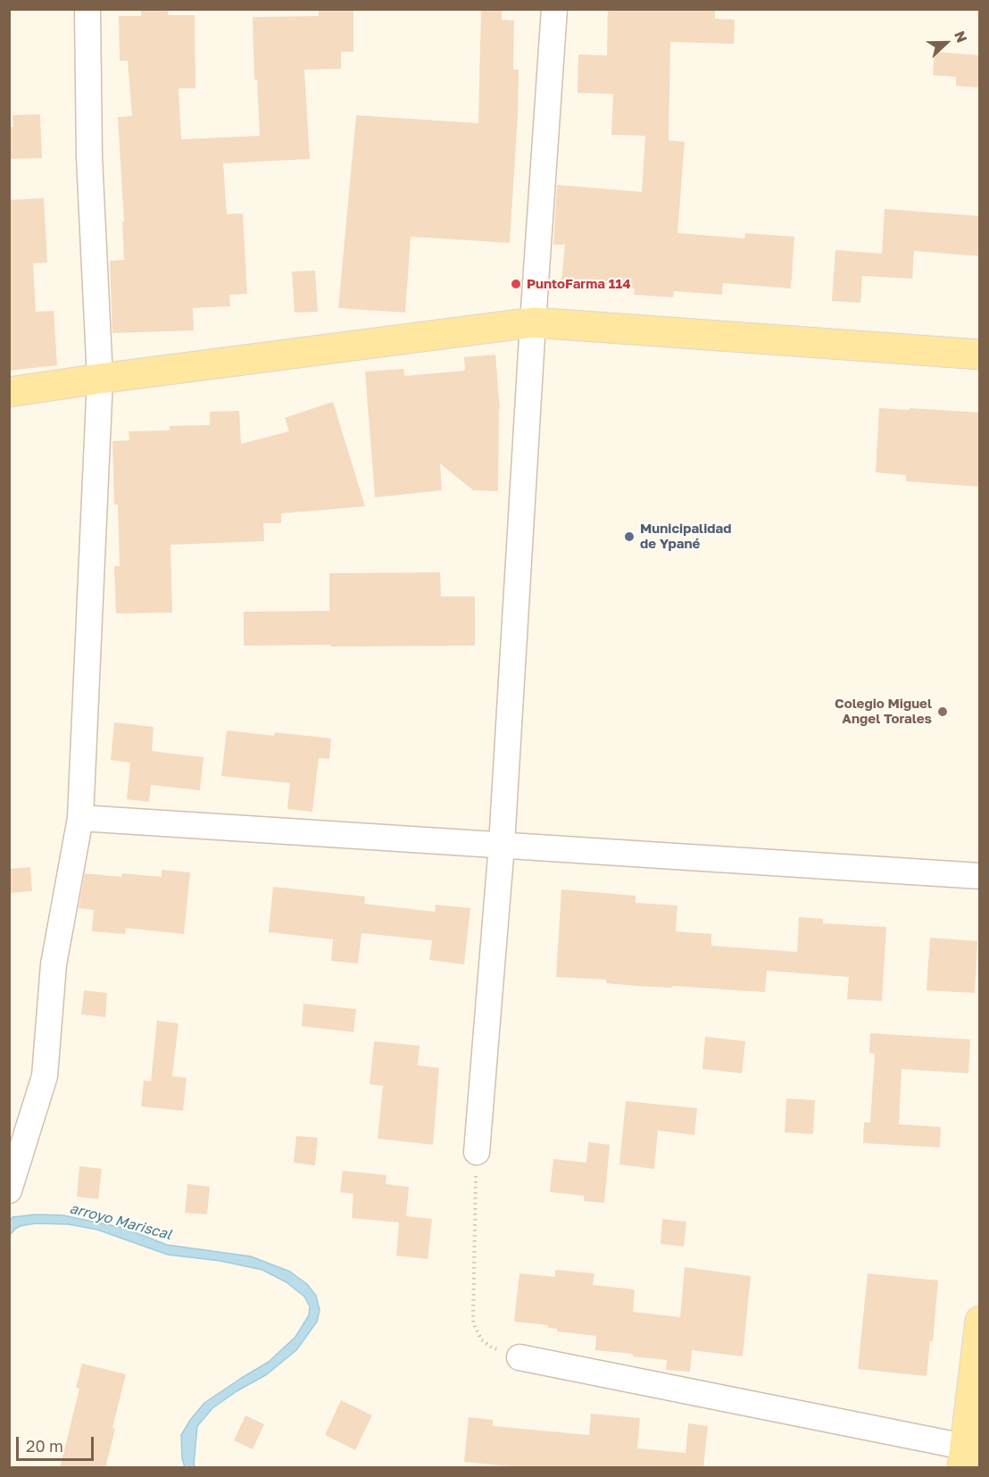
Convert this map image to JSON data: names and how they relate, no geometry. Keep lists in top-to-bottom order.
{
  "water": ["arroyo Mariscal"],
  "places": ["PuntoFarma 114", "Municipalidad de Ypané", "Colegio Miguel Angel Torales"],
  "scale_bar": "20 m",
  "north": "right"
}
